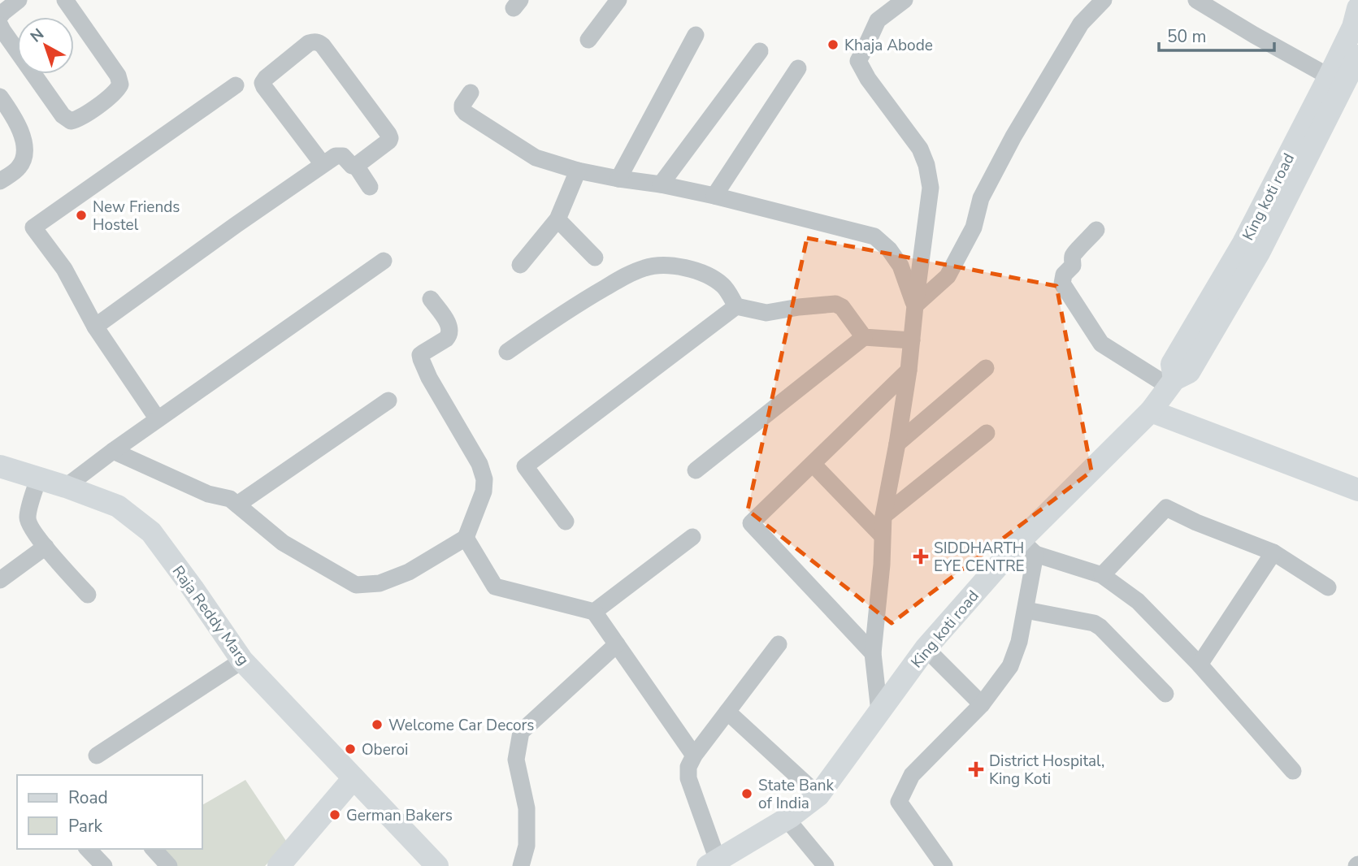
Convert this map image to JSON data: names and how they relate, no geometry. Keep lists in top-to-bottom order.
{
  "streets": {
    "street": ["King koti road", "Raja Reddy Marg"]
  },
  "places": {
    "other": [
      "Khaja Abode",
      "New Friends Hostel",
      "Welcome Car Decors",
      "Oberoi",
      "State Bank of India",
      "German Bakers"
    ],
    "health": ["SIDDHARTH EYE CENTRE", "District Hospital, King Koti"]
  },
  "legend": ["Road", "Park"],
  "scale_bar": "50 m",
  "north": "top left"
}
